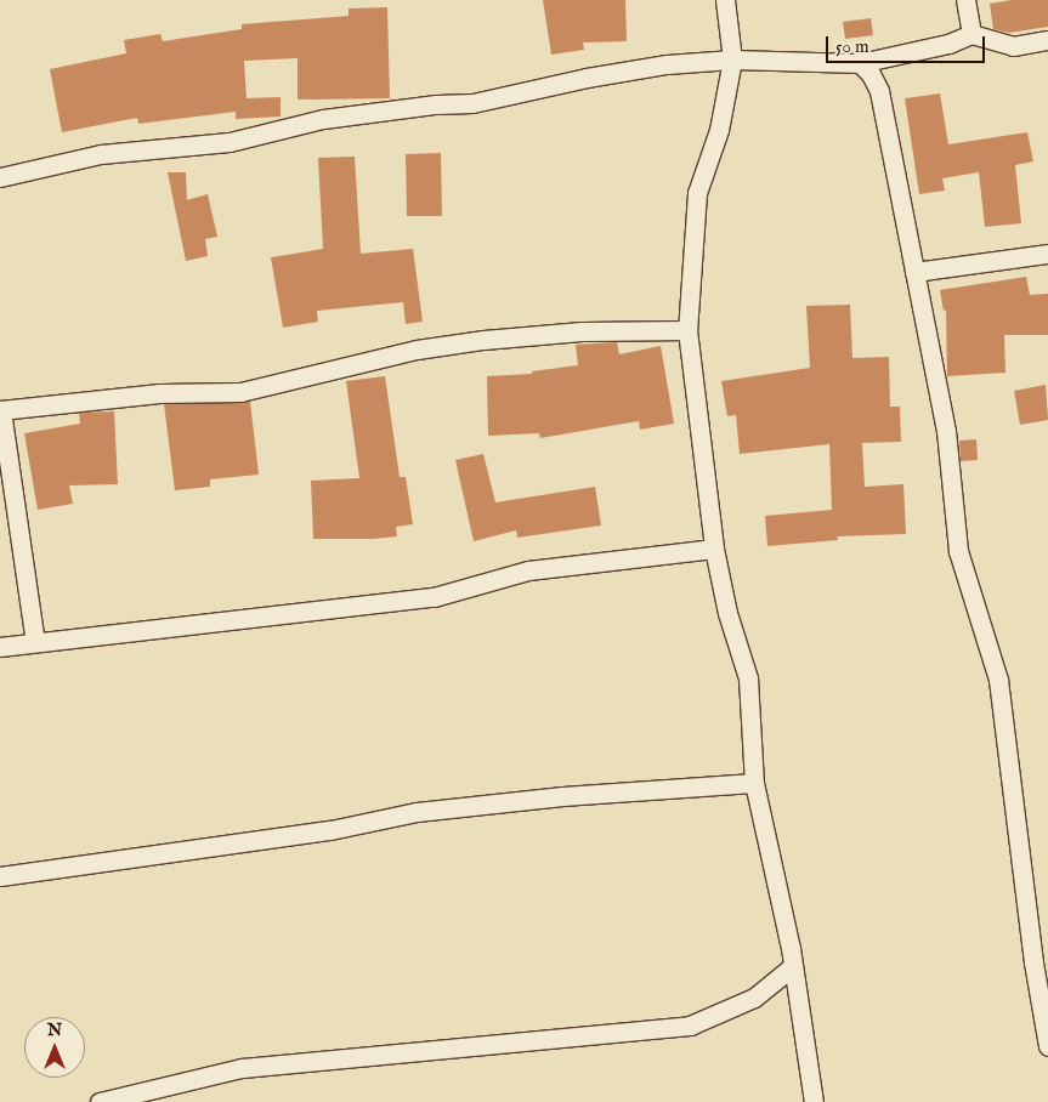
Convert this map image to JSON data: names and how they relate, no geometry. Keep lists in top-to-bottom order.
{
  "scale_bar": "50 m",
  "north": "top"
}
